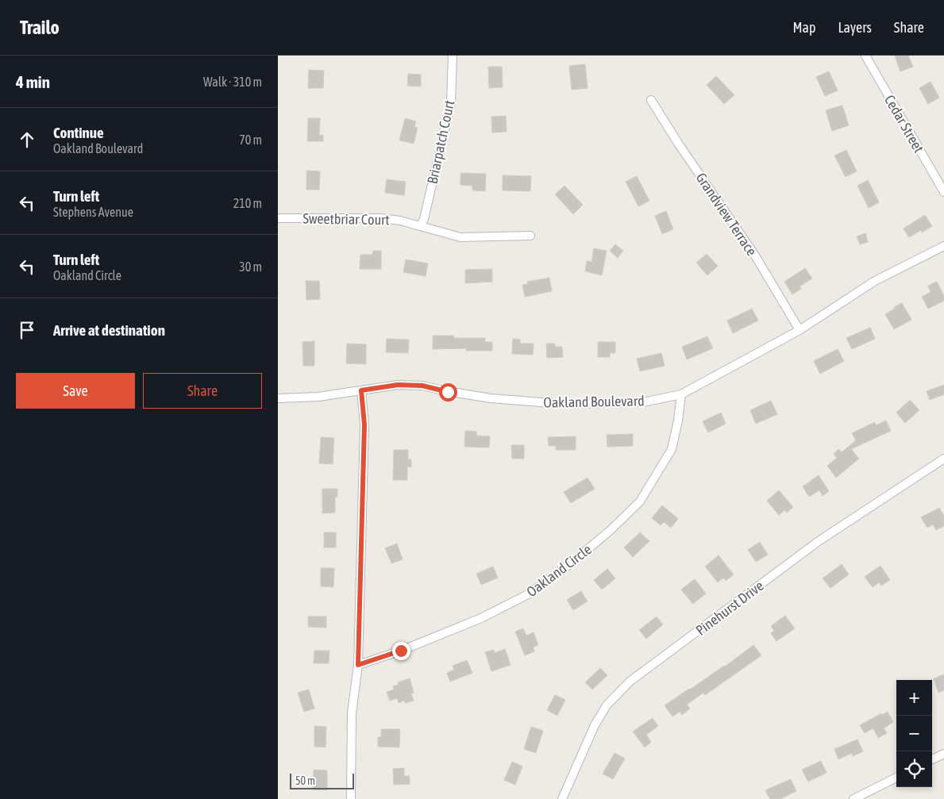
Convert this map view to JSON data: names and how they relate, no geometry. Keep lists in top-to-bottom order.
{
  "streets": {
    "street": [
      "Cedar Street",
      "Briarpatch Court",
      "Grandview Terrace",
      "Sweetbriar Court",
      "Oakland Boulevard",
      "Oakland Circle",
      "Pinehurst Drive"
    ]
  },
  "crossings": [
    ["Briarpatch Court", "Sweetbriar Court"],
    ["Grandview Terrace", "Oakland Boulevard"],
    ["Oakland Boulevard", "Oakland Circle"]
  ],
  "scale_bar": "50 m",
  "page": {
    "header": "Trailo",
    "nav": ["Map", "Layers", "Share"],
    "heading": ["4 min", "Walk · 310 m"],
    "list": [
      ["Continue", "Oakland Boulevard", "70 m"],
      ["Turn left", "Stephens Avenue", "210 m"],
      ["Turn left", "Oakland Circle", "30 m"],
      "Arrive at destination"
    ],
    "buttons": ["Save", "Share"],
    "map_buttons": ["+", "−"],
    "scale": "50 m"
  }
}
